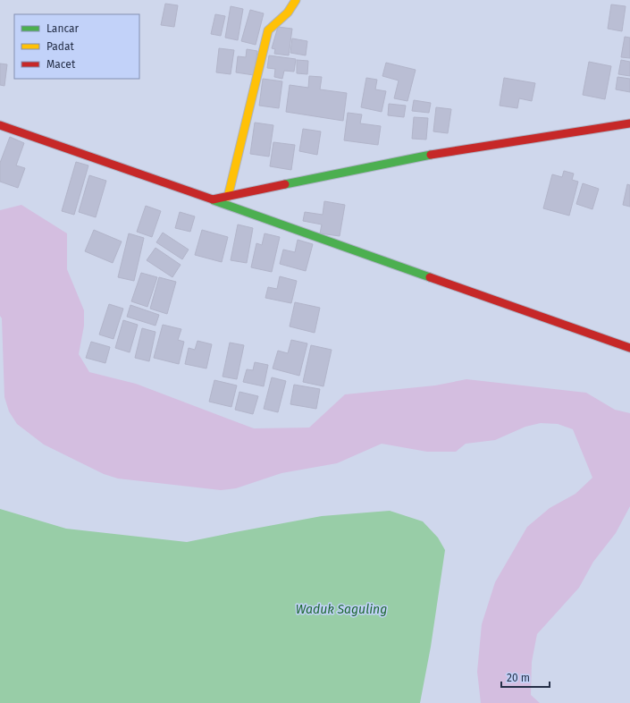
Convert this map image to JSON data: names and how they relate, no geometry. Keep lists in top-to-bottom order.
{
  "water": ["Waduk Saguling"],
  "legend": ["Lancar", "Padat", "Macet"],
  "scale_bar": "20 m"
}
